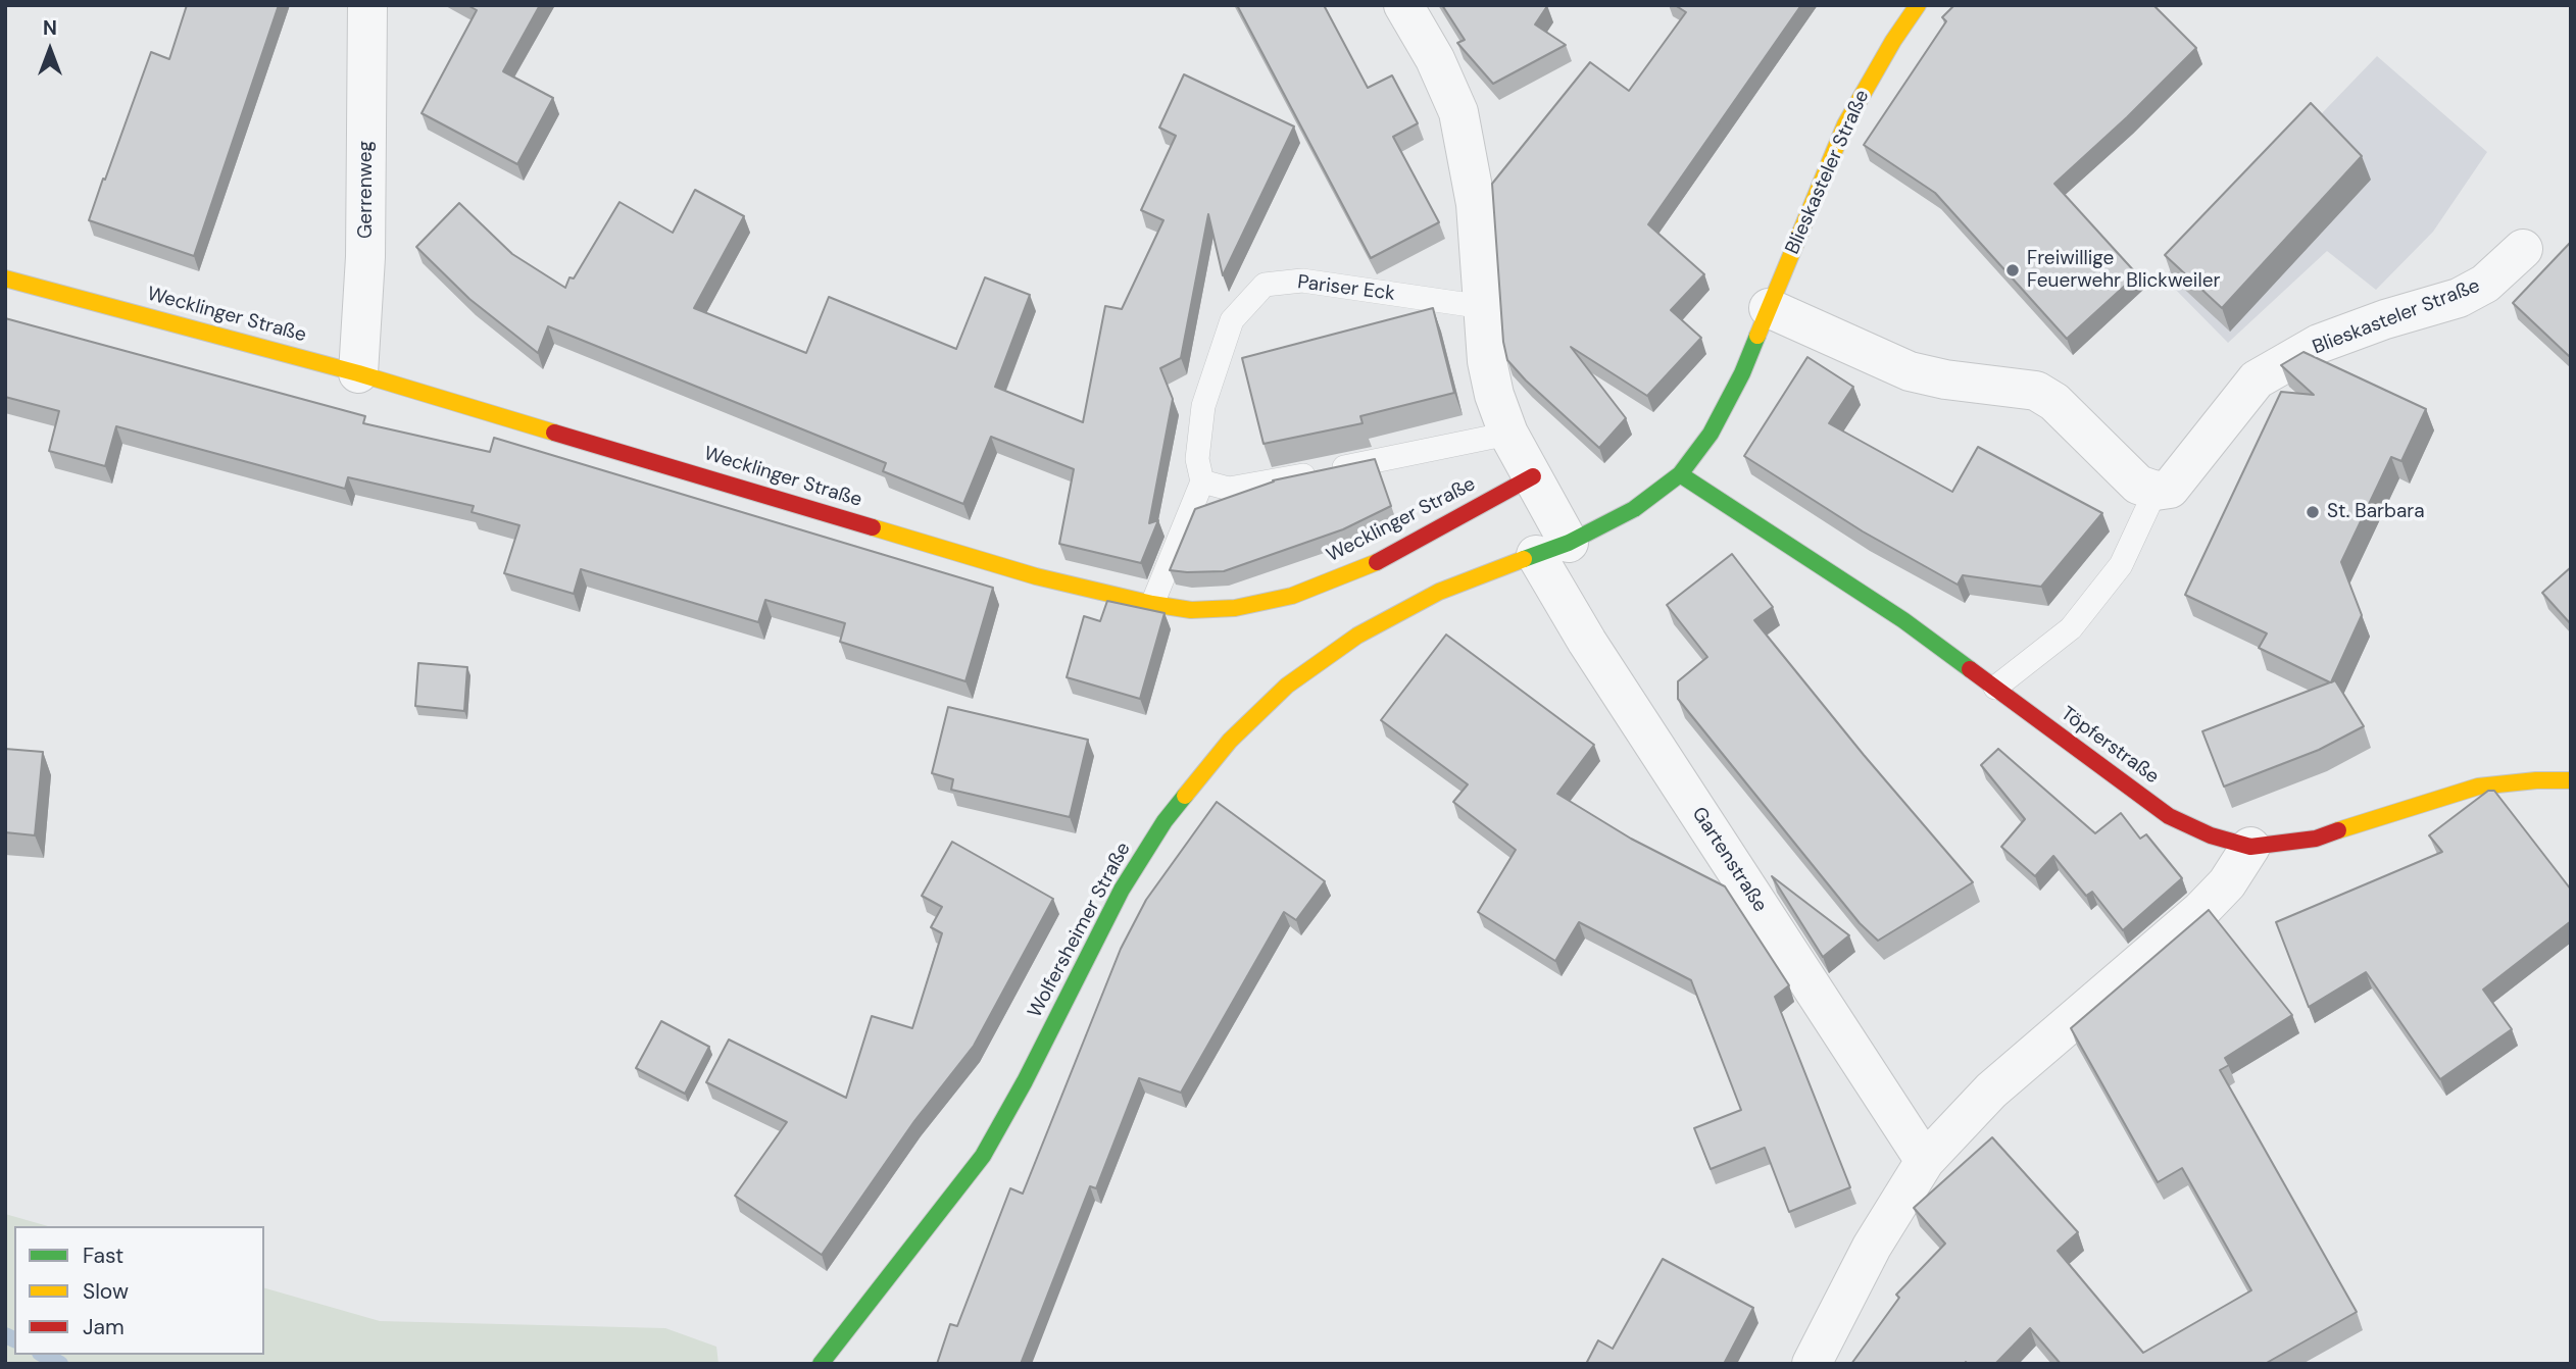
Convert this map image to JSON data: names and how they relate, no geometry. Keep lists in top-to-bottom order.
{
  "streets": {
    "street": [
      "Blieskasteler Straße",
      "Gerrenweg",
      "Wecklinger Straße",
      "Töpferstraße",
      "Gartenstraße",
      "Wolfersheimer Straße"
    ],
    "lane": ["Pariser Eck"]
  },
  "crossings": [
    ["Blieskasteler Straße", "Töpferstraße"],
    ["Blieskasteler Straße", "Gartenstraße"],
    ["Blieskasteler Straße", "Wolfersheimer Straße"],
    ["Gerrenweg", "Wecklinger Straße"],
    ["Gartenstraße", "Wolfersheimer Straße"]
  ],
  "places": ["Freiwillige Feuerwehr Blickweiler", "St. Barbara"],
  "legend": ["Fast", "Slow", "Jam"],
  "north": "top"
}
